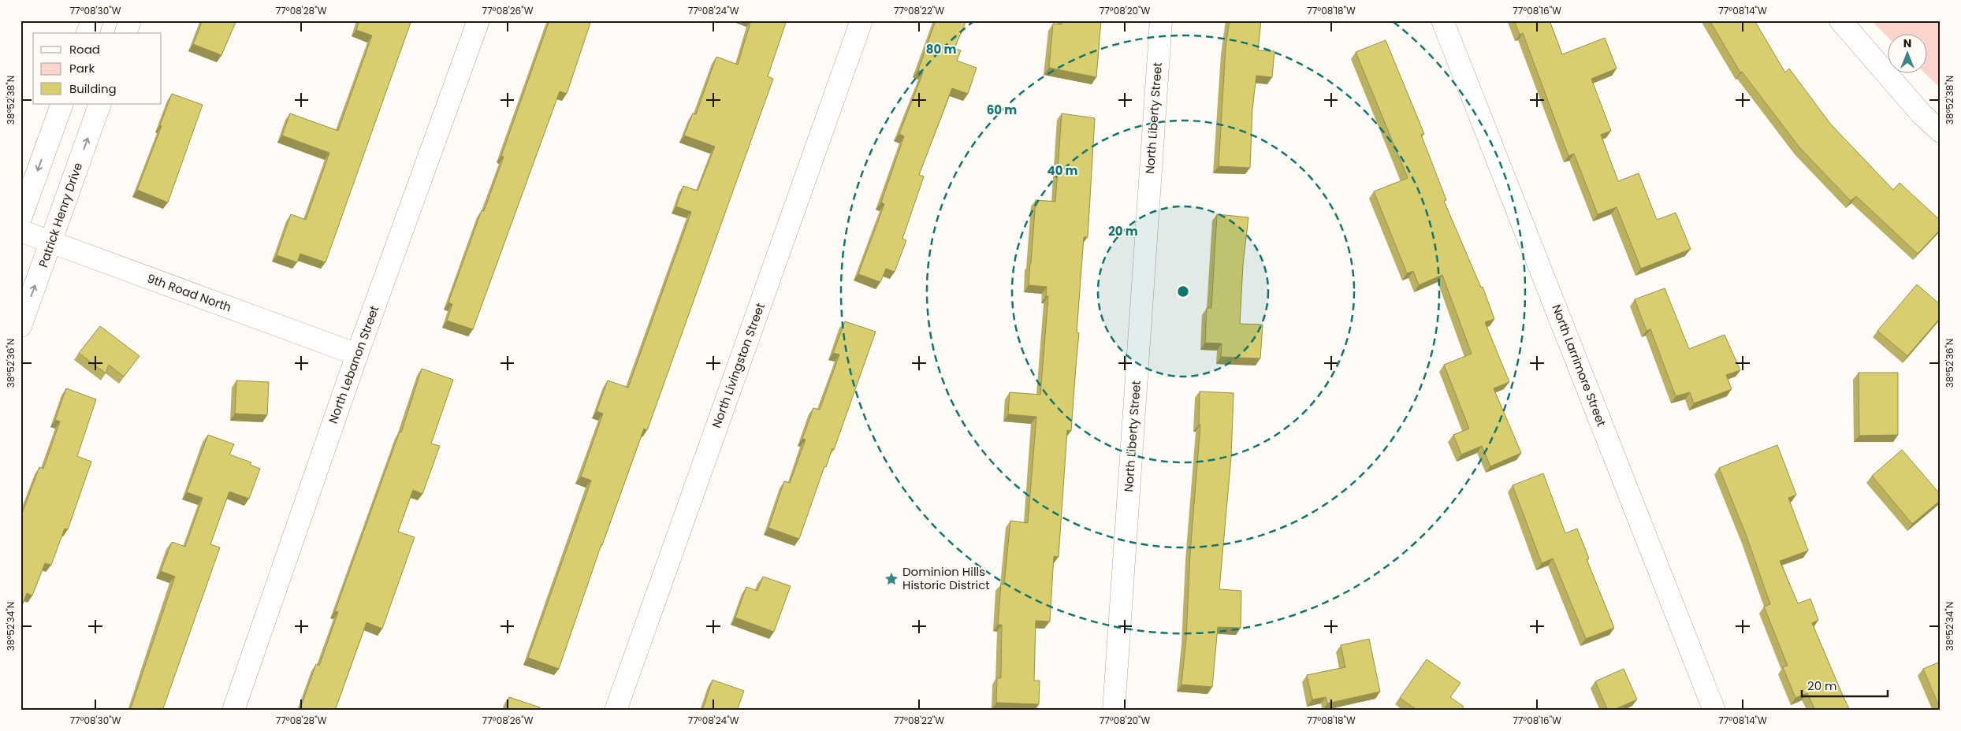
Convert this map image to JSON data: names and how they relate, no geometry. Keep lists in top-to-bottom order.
{
  "streets": {
    "street": [
      "North Liberty Street",
      "Patrick Henry Drive",
      "9th Road North",
      "North Lebanon Street",
      "North Livingston Street",
      "North Larrimore Street"
    ]
  },
  "crossings": [
    ["Patrick Henry Drive", "9th Road North"],
    ["9th Road North", "North Lebanon Street"]
  ],
  "places": {
    "place": ["Dominion Hills Historic District"]
  },
  "legend": ["Road", "Park", "Building"],
  "scale_bar": "20 m",
  "north": "top",
  "coordinates": [
    "77°08'30\"W",
    "77°08'28\"W",
    "77°08'26\"W",
    "77°08'24\"W",
    "77°08'22\"W",
    "77°08'20\"W",
    "77°08'18\"W",
    "77°08'16\"W",
    "77°08'14\"W",
    "38°52'38\"N",
    "38°52'36\"N",
    "38°52'34\"N"
  ],
  "rings": [
    "80 m",
    "60 m",
    "40 m",
    "20 m"
  ]
}
